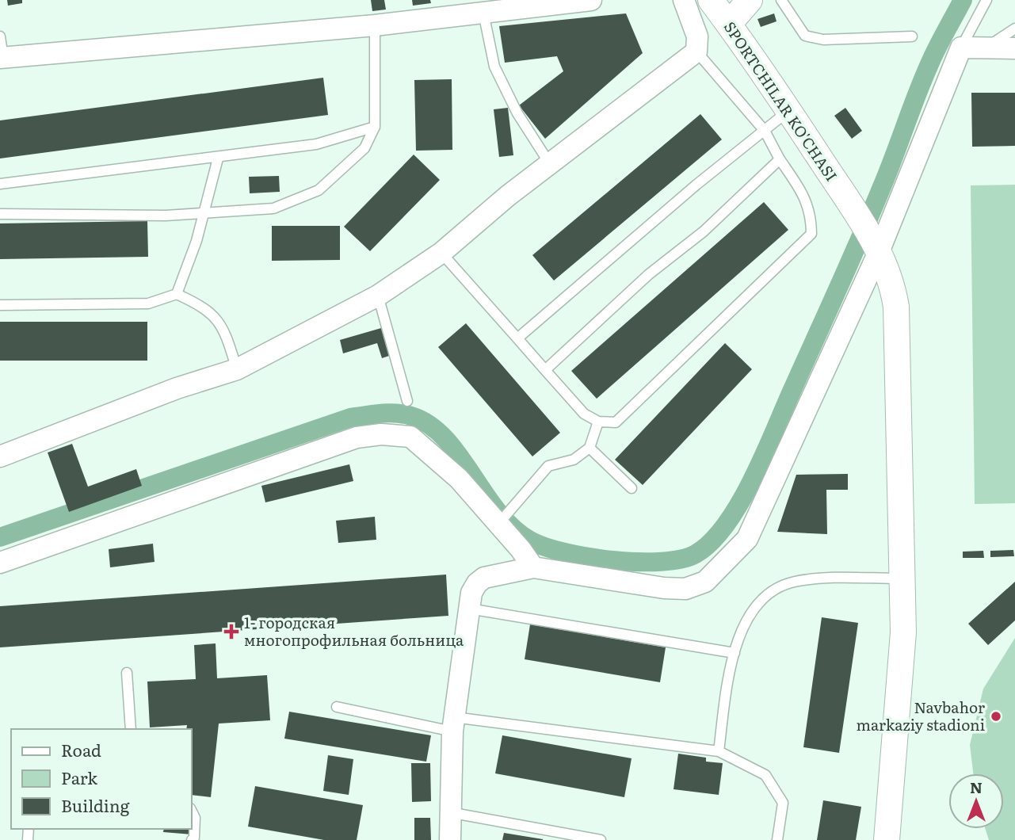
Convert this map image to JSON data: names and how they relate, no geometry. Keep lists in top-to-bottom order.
{
  "streets": {
    "street": ["SPORTCHILAR KO'CHASI"]
  },
  "places": {
    "health": ["1- городская многопрофильная больница"],
    "other": ["Navbahor markaziy stadioni"]
  },
  "legend": ["Road", "Park", "Building"],
  "north": "top"
}
